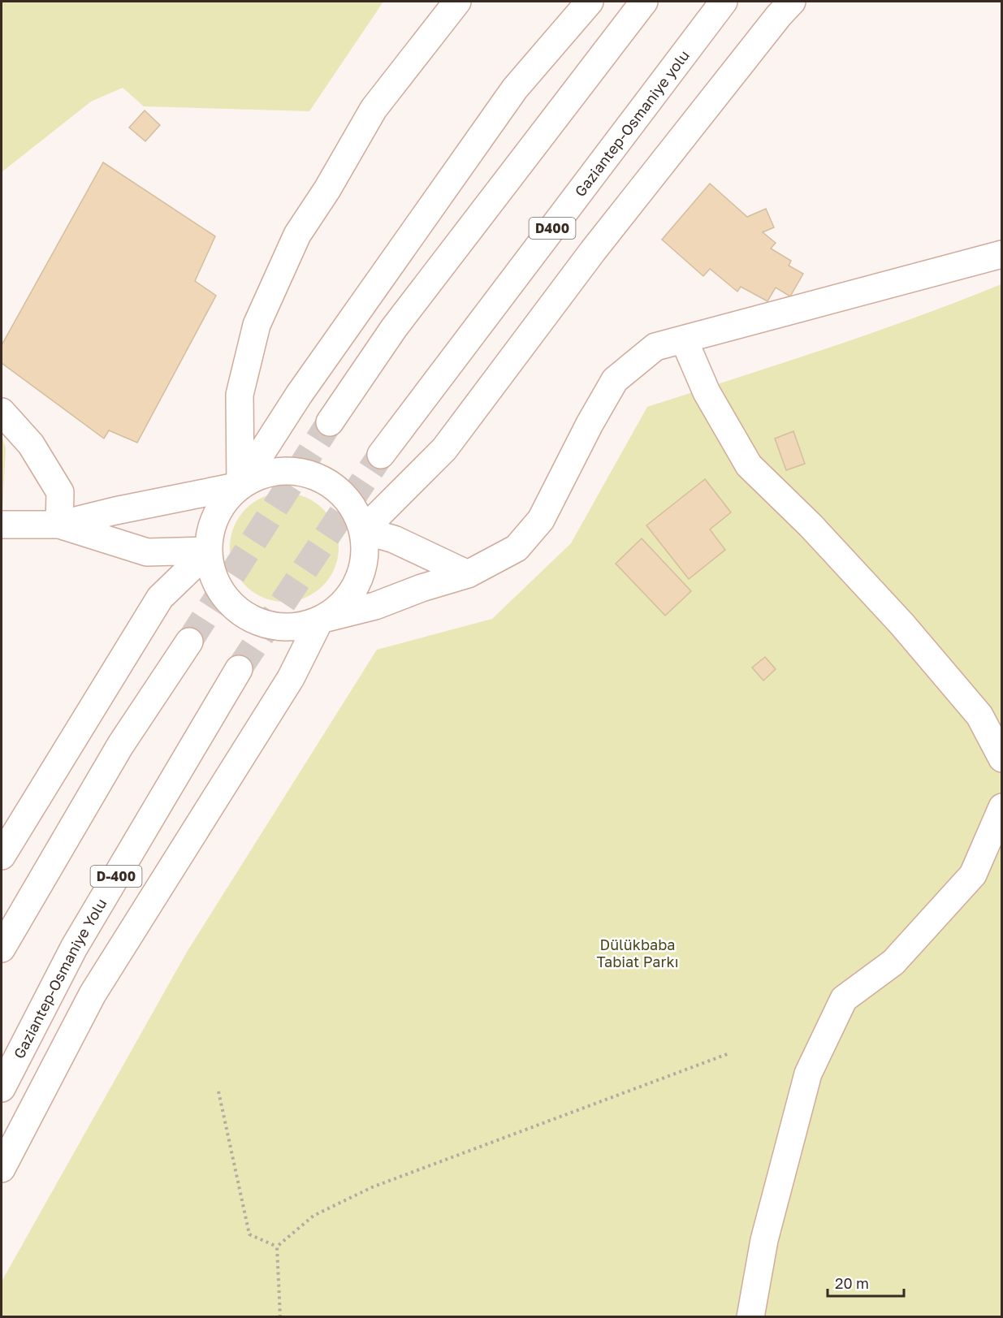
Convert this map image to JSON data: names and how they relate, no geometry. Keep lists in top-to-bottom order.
{
  "streets": {
    "main road": [
      "Gaziantep-Osmaniye yolu",
      "D400",
      "D-400",
      "Gaziantep-Osmaniye Yolu"
    ]
  },
  "parks": ["Dülükbaba Tabiat Parkı"],
  "scale_bar": "20 m"
}
